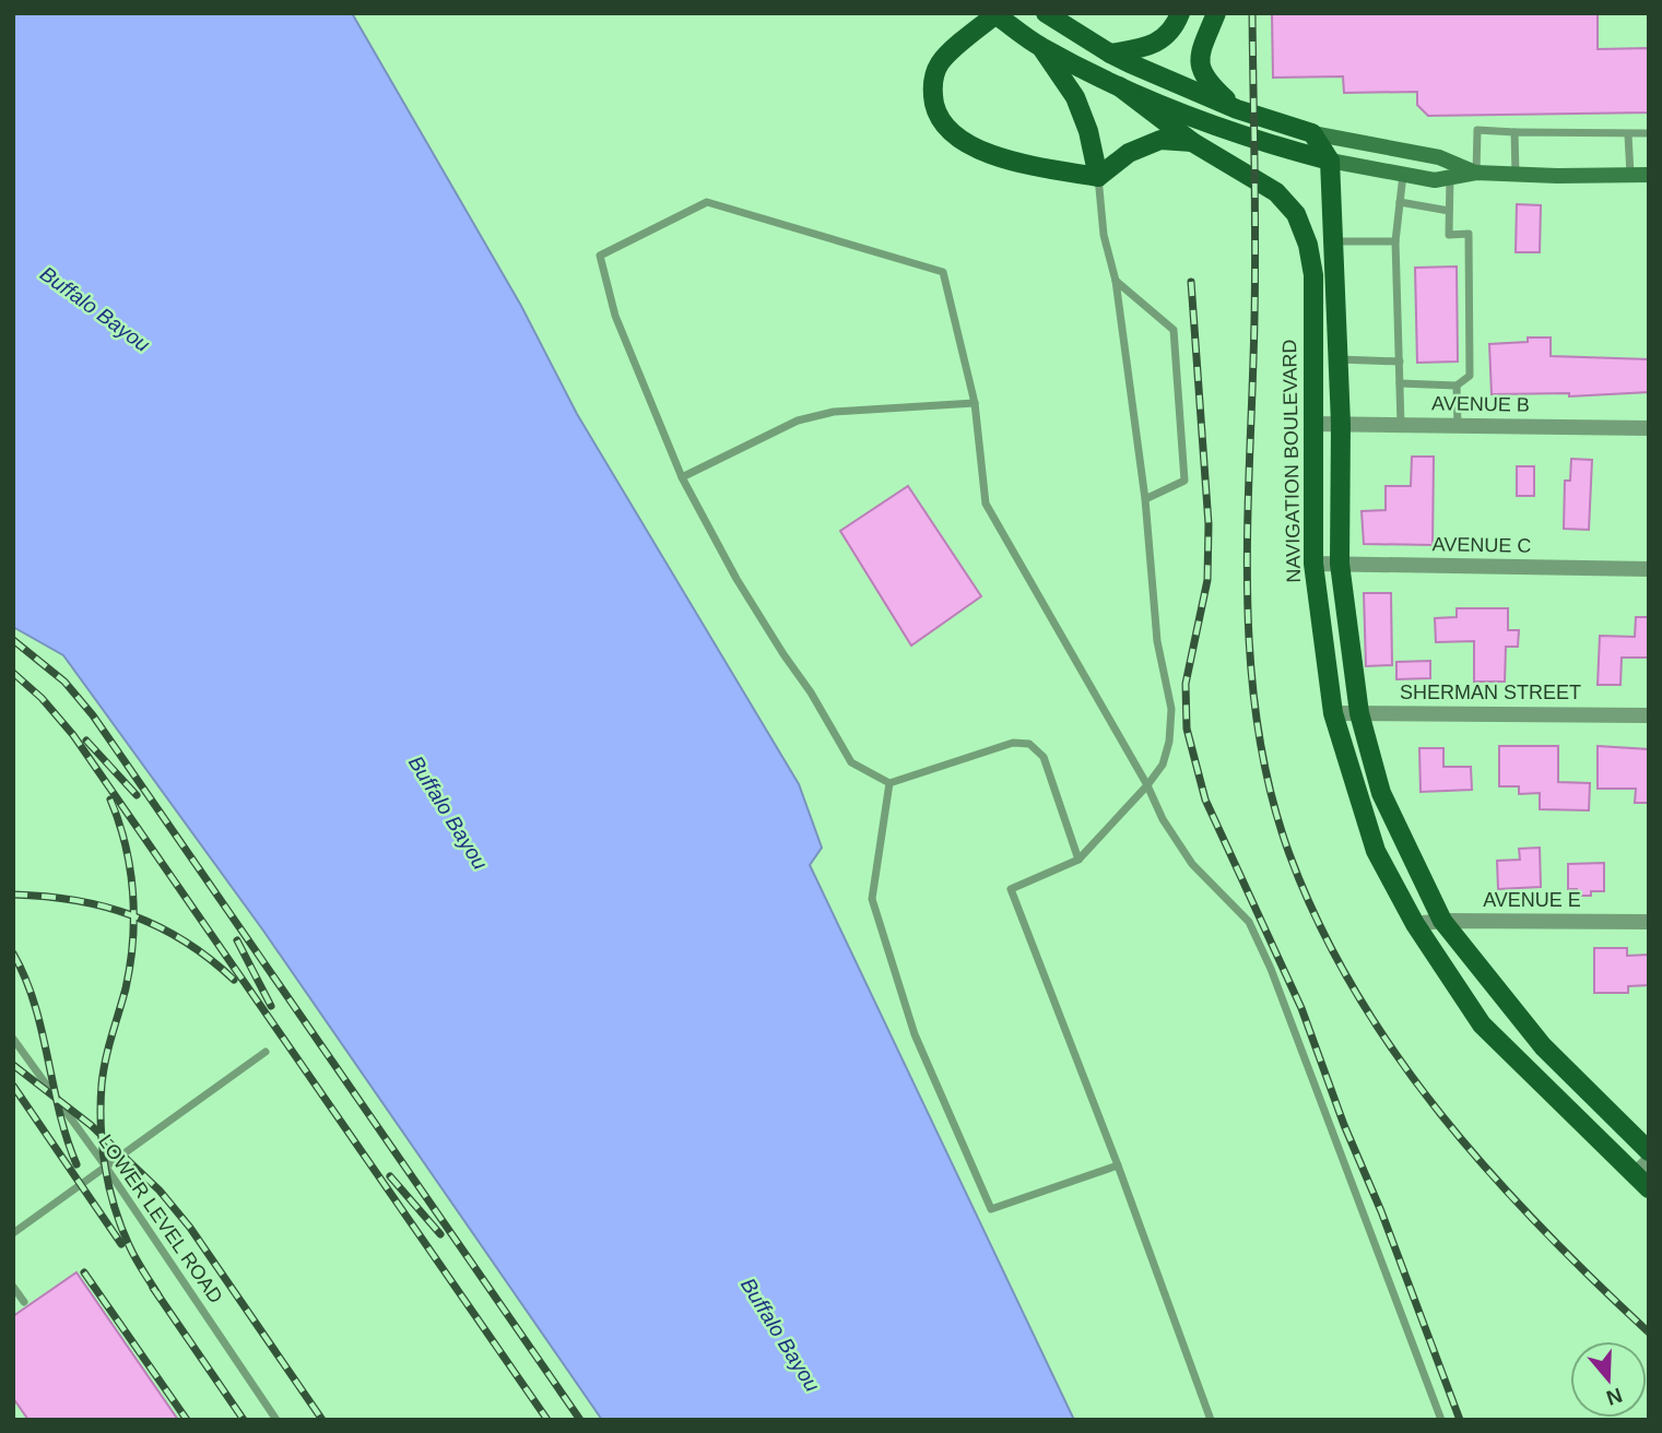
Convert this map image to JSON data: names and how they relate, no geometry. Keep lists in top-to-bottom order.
{
  "streets": {
    "main road": ["NAVIGATION BOULEVARD"],
    "street": [
      "AVENUE B",
      "AVENUE C",
      "SHERMAN STREET",
      "AVENUE E"
    ],
    "lane": ["LOWER LEVEL ROAD"]
  },
  "crossings": [
    ["AVENUE B", "NAVIGATION BOULEVARD"],
    ["NAVIGATION BOULEVARD", "AVENUE C"],
    ["NAVIGATION BOULEVARD", "SHERMAN STREET"],
    ["NAVIGATION BOULEVARD", "AVENUE E"]
  ],
  "water": ["Buffalo Bayou"],
  "north": "bottom"
}
